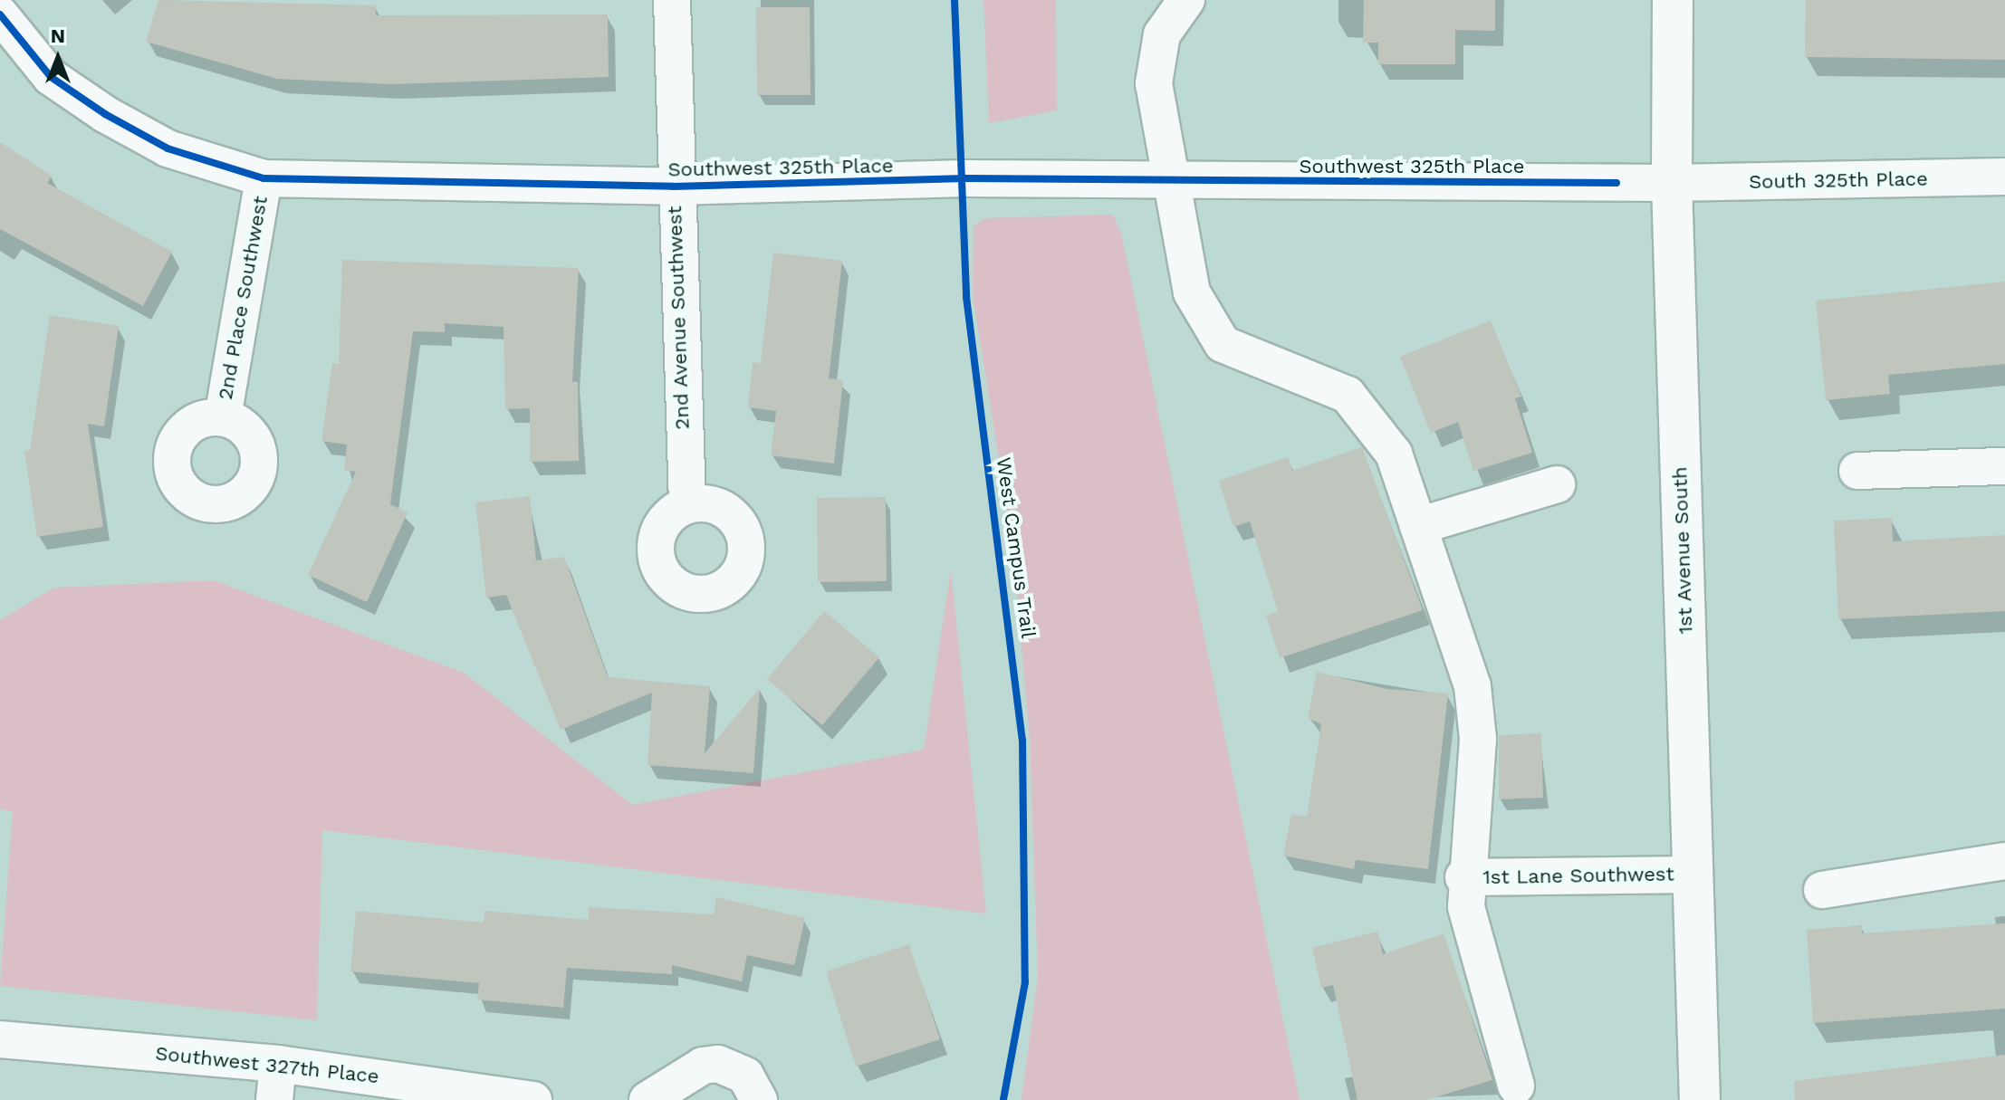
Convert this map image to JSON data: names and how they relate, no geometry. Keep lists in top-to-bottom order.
{
  "streets": {
    "main road": ["1st Avenue South"],
    "street": [
      "Southwest 325th Place",
      "South 325th Place",
      "2nd Place Southwest",
      "2nd Avenue Southwest",
      "1st Lane Southwest",
      "Southwest 327th Place"
    ],
    "cycle path": ["West Campus Trail"]
  },
  "crossings": [
    ["Southwest 325th Place", "South 325th Place"],
    ["Southwest 325th Place", "2nd Place Southwest"],
    ["Southwest 325th Place", "2nd Avenue Southwest"],
    ["Southwest 325th Place", "1st Avenue South"],
    ["Southwest 325th Place", "1st Lane Southwest"],
    ["South 325th Place", "1st Avenue South"],
    ["1st Avenue South", "1st Lane Southwest"]
  ],
  "north": "top"
}
